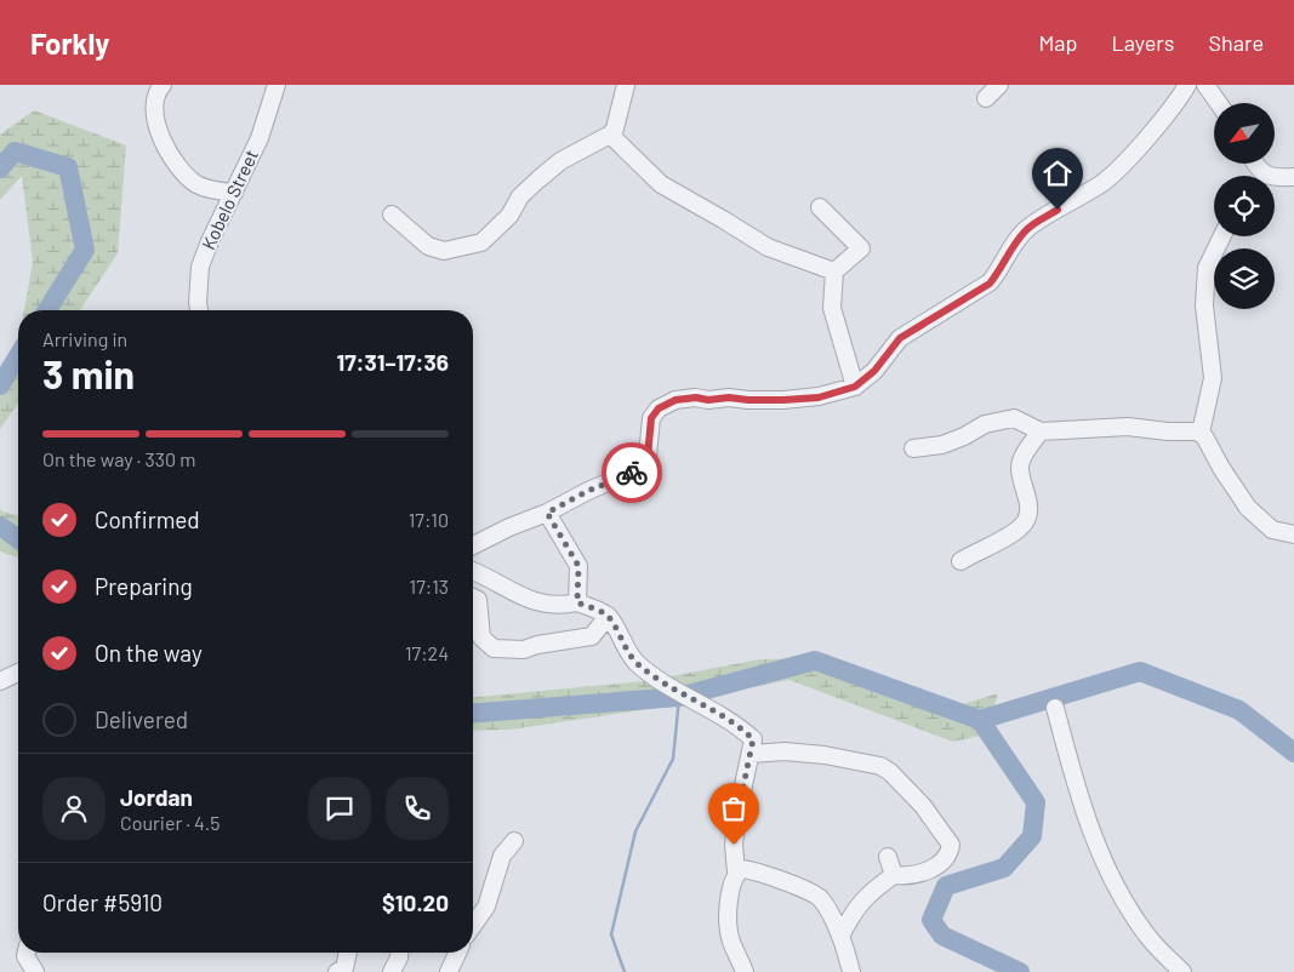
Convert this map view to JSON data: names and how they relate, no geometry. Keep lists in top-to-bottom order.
{
  "streets": {
    "street": ["Kobelo Street"]
  },
  "north": "bottom left",
  "page": {
    "header": "Forkly",
    "nav": ["Map", "Layers", "Share"],
    "heading": ["3 min", "Arriving in", "17:31–17:36"],
    "panel": [
      "Jordan",
      "Courier · 4.5",
      "Order #5910",
      "$10.20"
    ],
    "bar": "On the way · 330 m",
    "list": [
      ["Confirmed", "17:10"],
      ["Preparing", "17:13"],
      ["On the way", "17:24"],
      "Delivered"
    ]
  }
}
